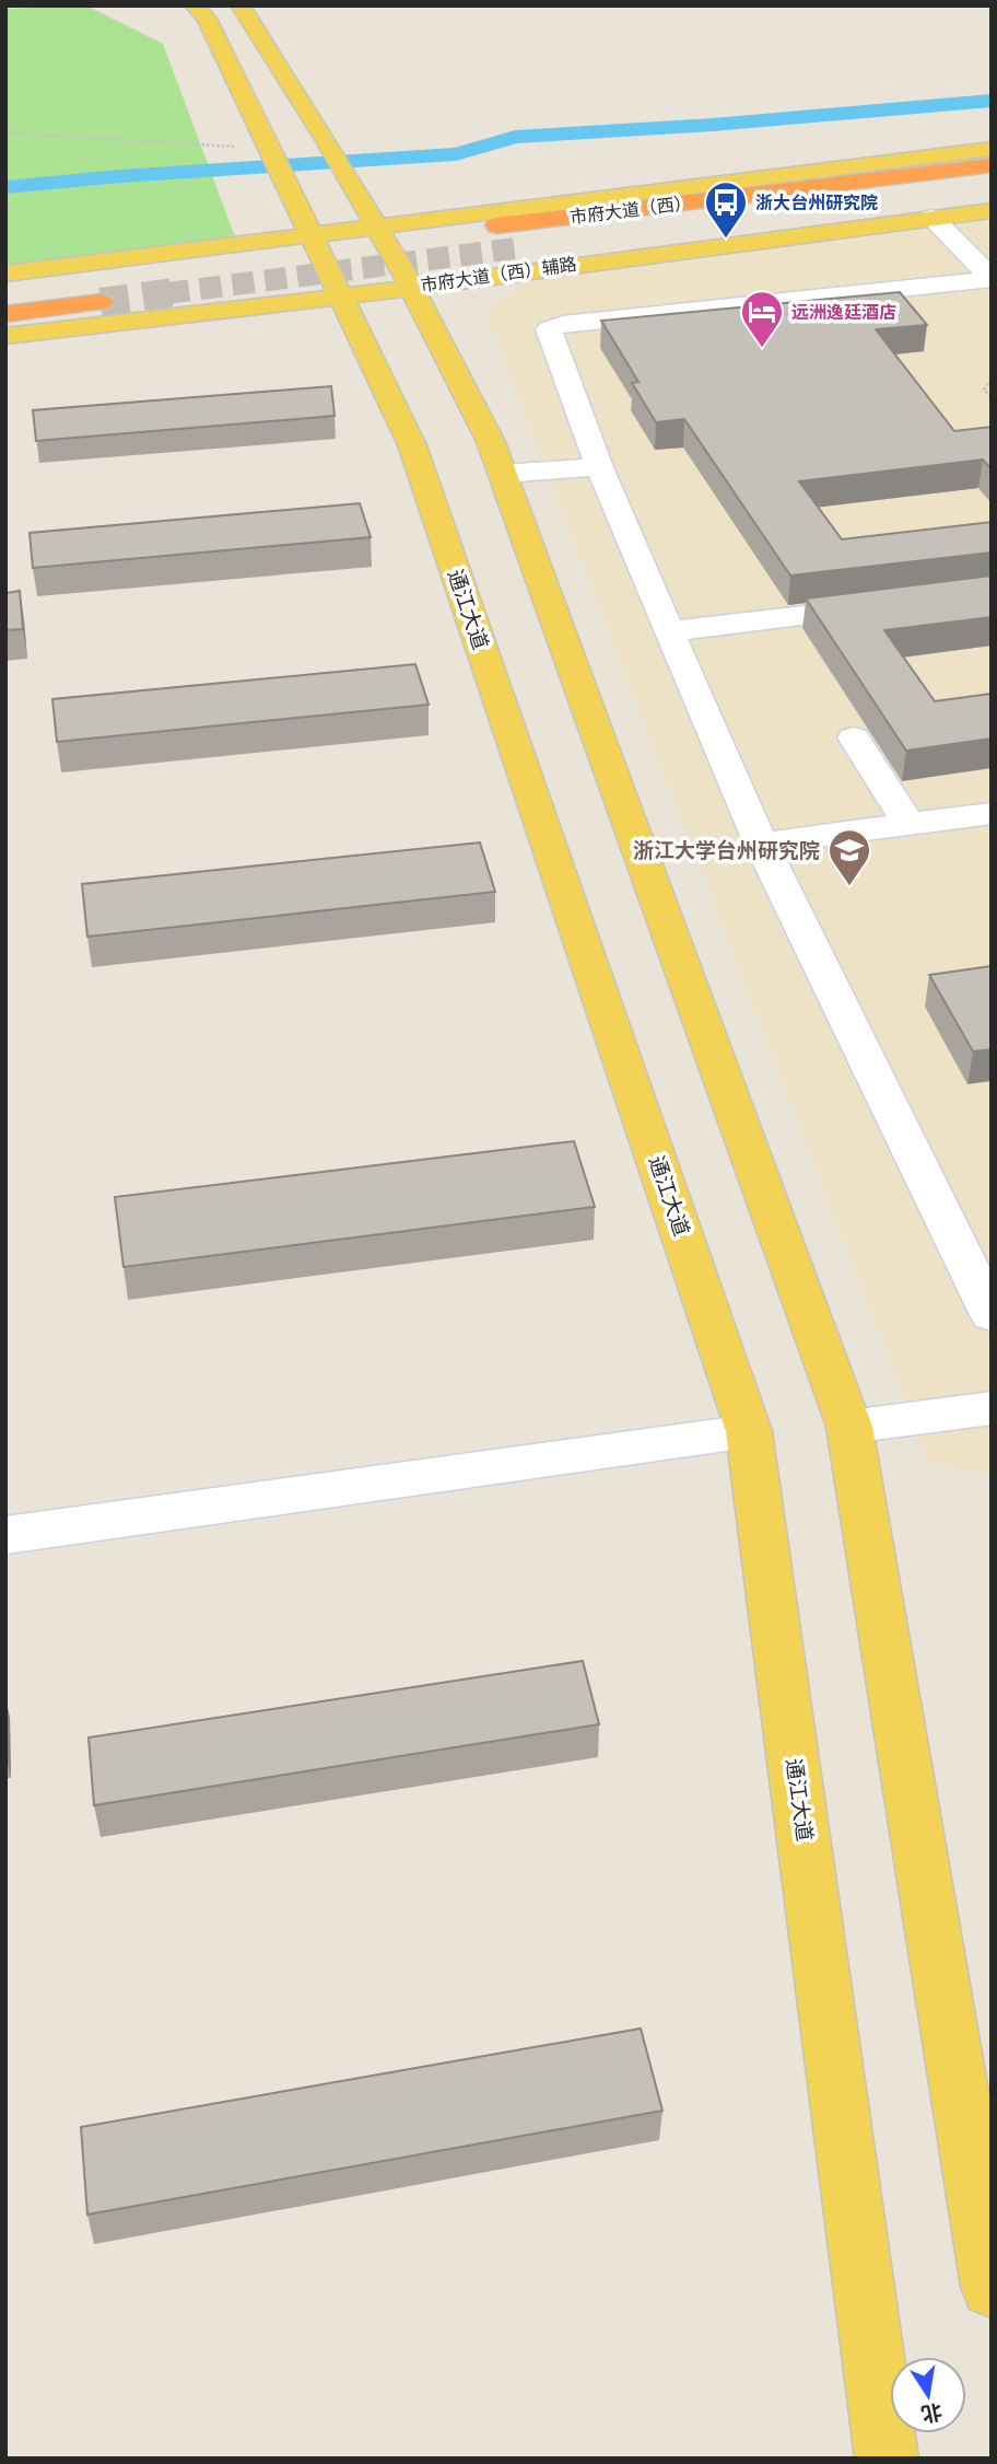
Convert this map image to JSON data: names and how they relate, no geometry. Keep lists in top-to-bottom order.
{
  "streets": {
    "highway": ["市府大道（西）"],
    "main road": ["市府大道（西）辅路", "通江大道"]
  },
  "crossings": [
    ["市府大道（西）辅路", "通江大道"]
  ],
  "places": {
    "bus stop": ["浙大台州研究院"],
    "hotel": ["远洲逸廷酒店"],
    "school or university": ["浙江大学台州研究院"]
  },
  "north": "bottom"
}
